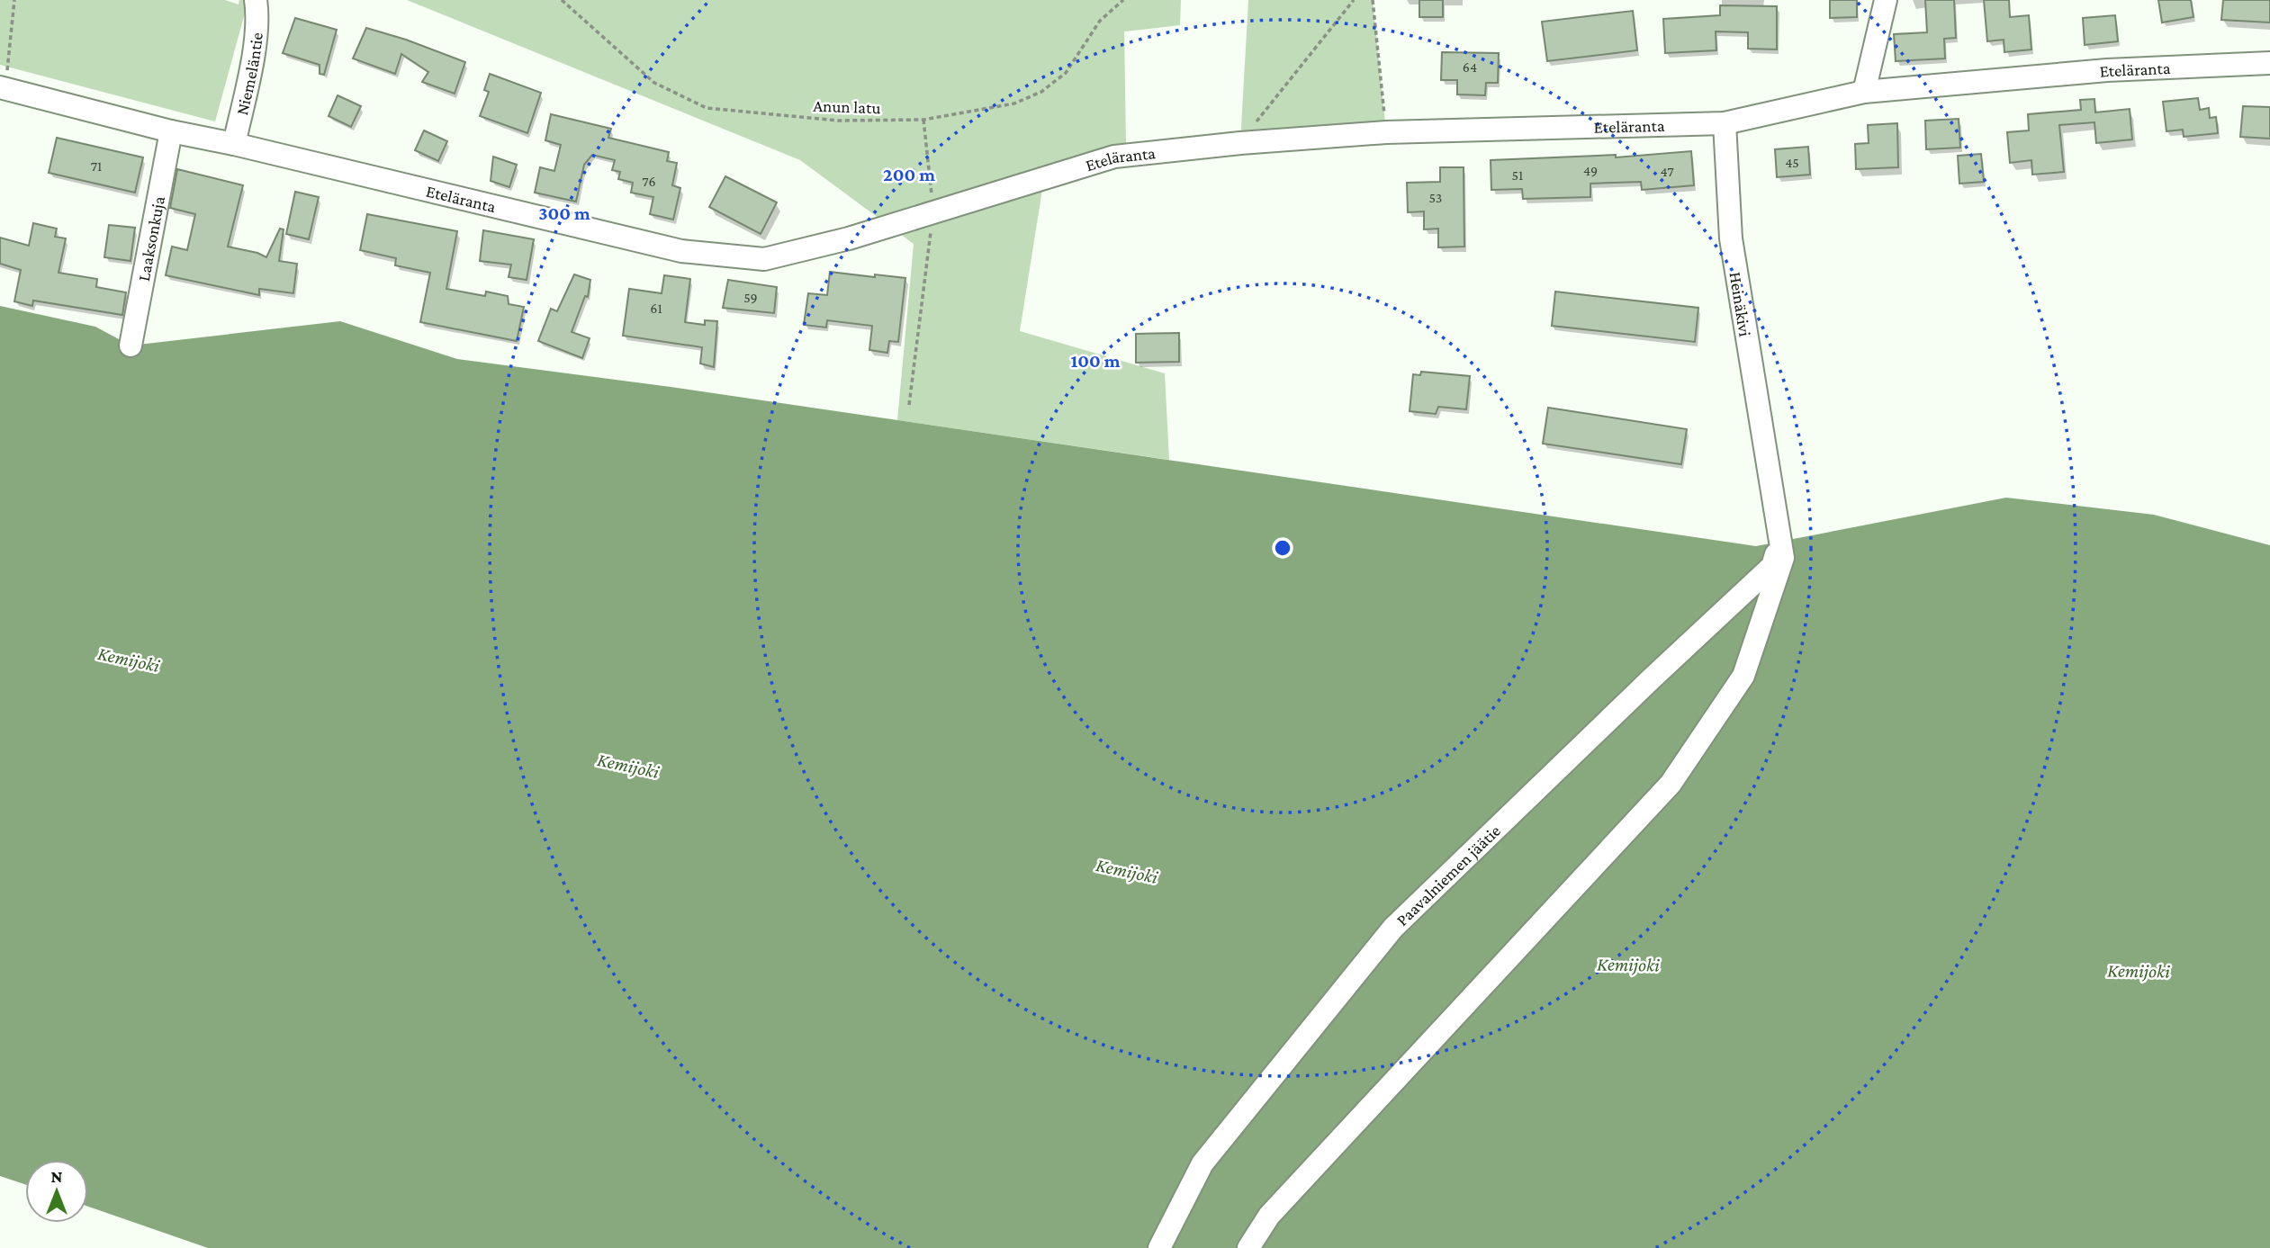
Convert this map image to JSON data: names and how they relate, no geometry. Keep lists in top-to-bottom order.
{
  "streets": {
    "street": [
      "Eteläranta",
      "Niemeläntie",
      "Laaksonkuja",
      "Heinäkivi",
      "Paavalniemen jäätie"
    ],
    "path": ["Anun latu"]
  },
  "crossings": [
    ["Eteläranta", "Niemeläntie"],
    ["Eteläranta", "Laaksonkuja"],
    ["Eteläranta", "Heinäkivi"],
    ["Heinäkivi", "Paavalniemen jäätie"]
  ],
  "water": ["Kemijoki"],
  "house_numbers": [
    "64",
    "45",
    "71",
    "49",
    "47",
    "51",
    "76",
    "53",
    "59",
    "61"
  ],
  "north": "top",
  "rings": ["200 m", "300 m", "100 m"]
}
